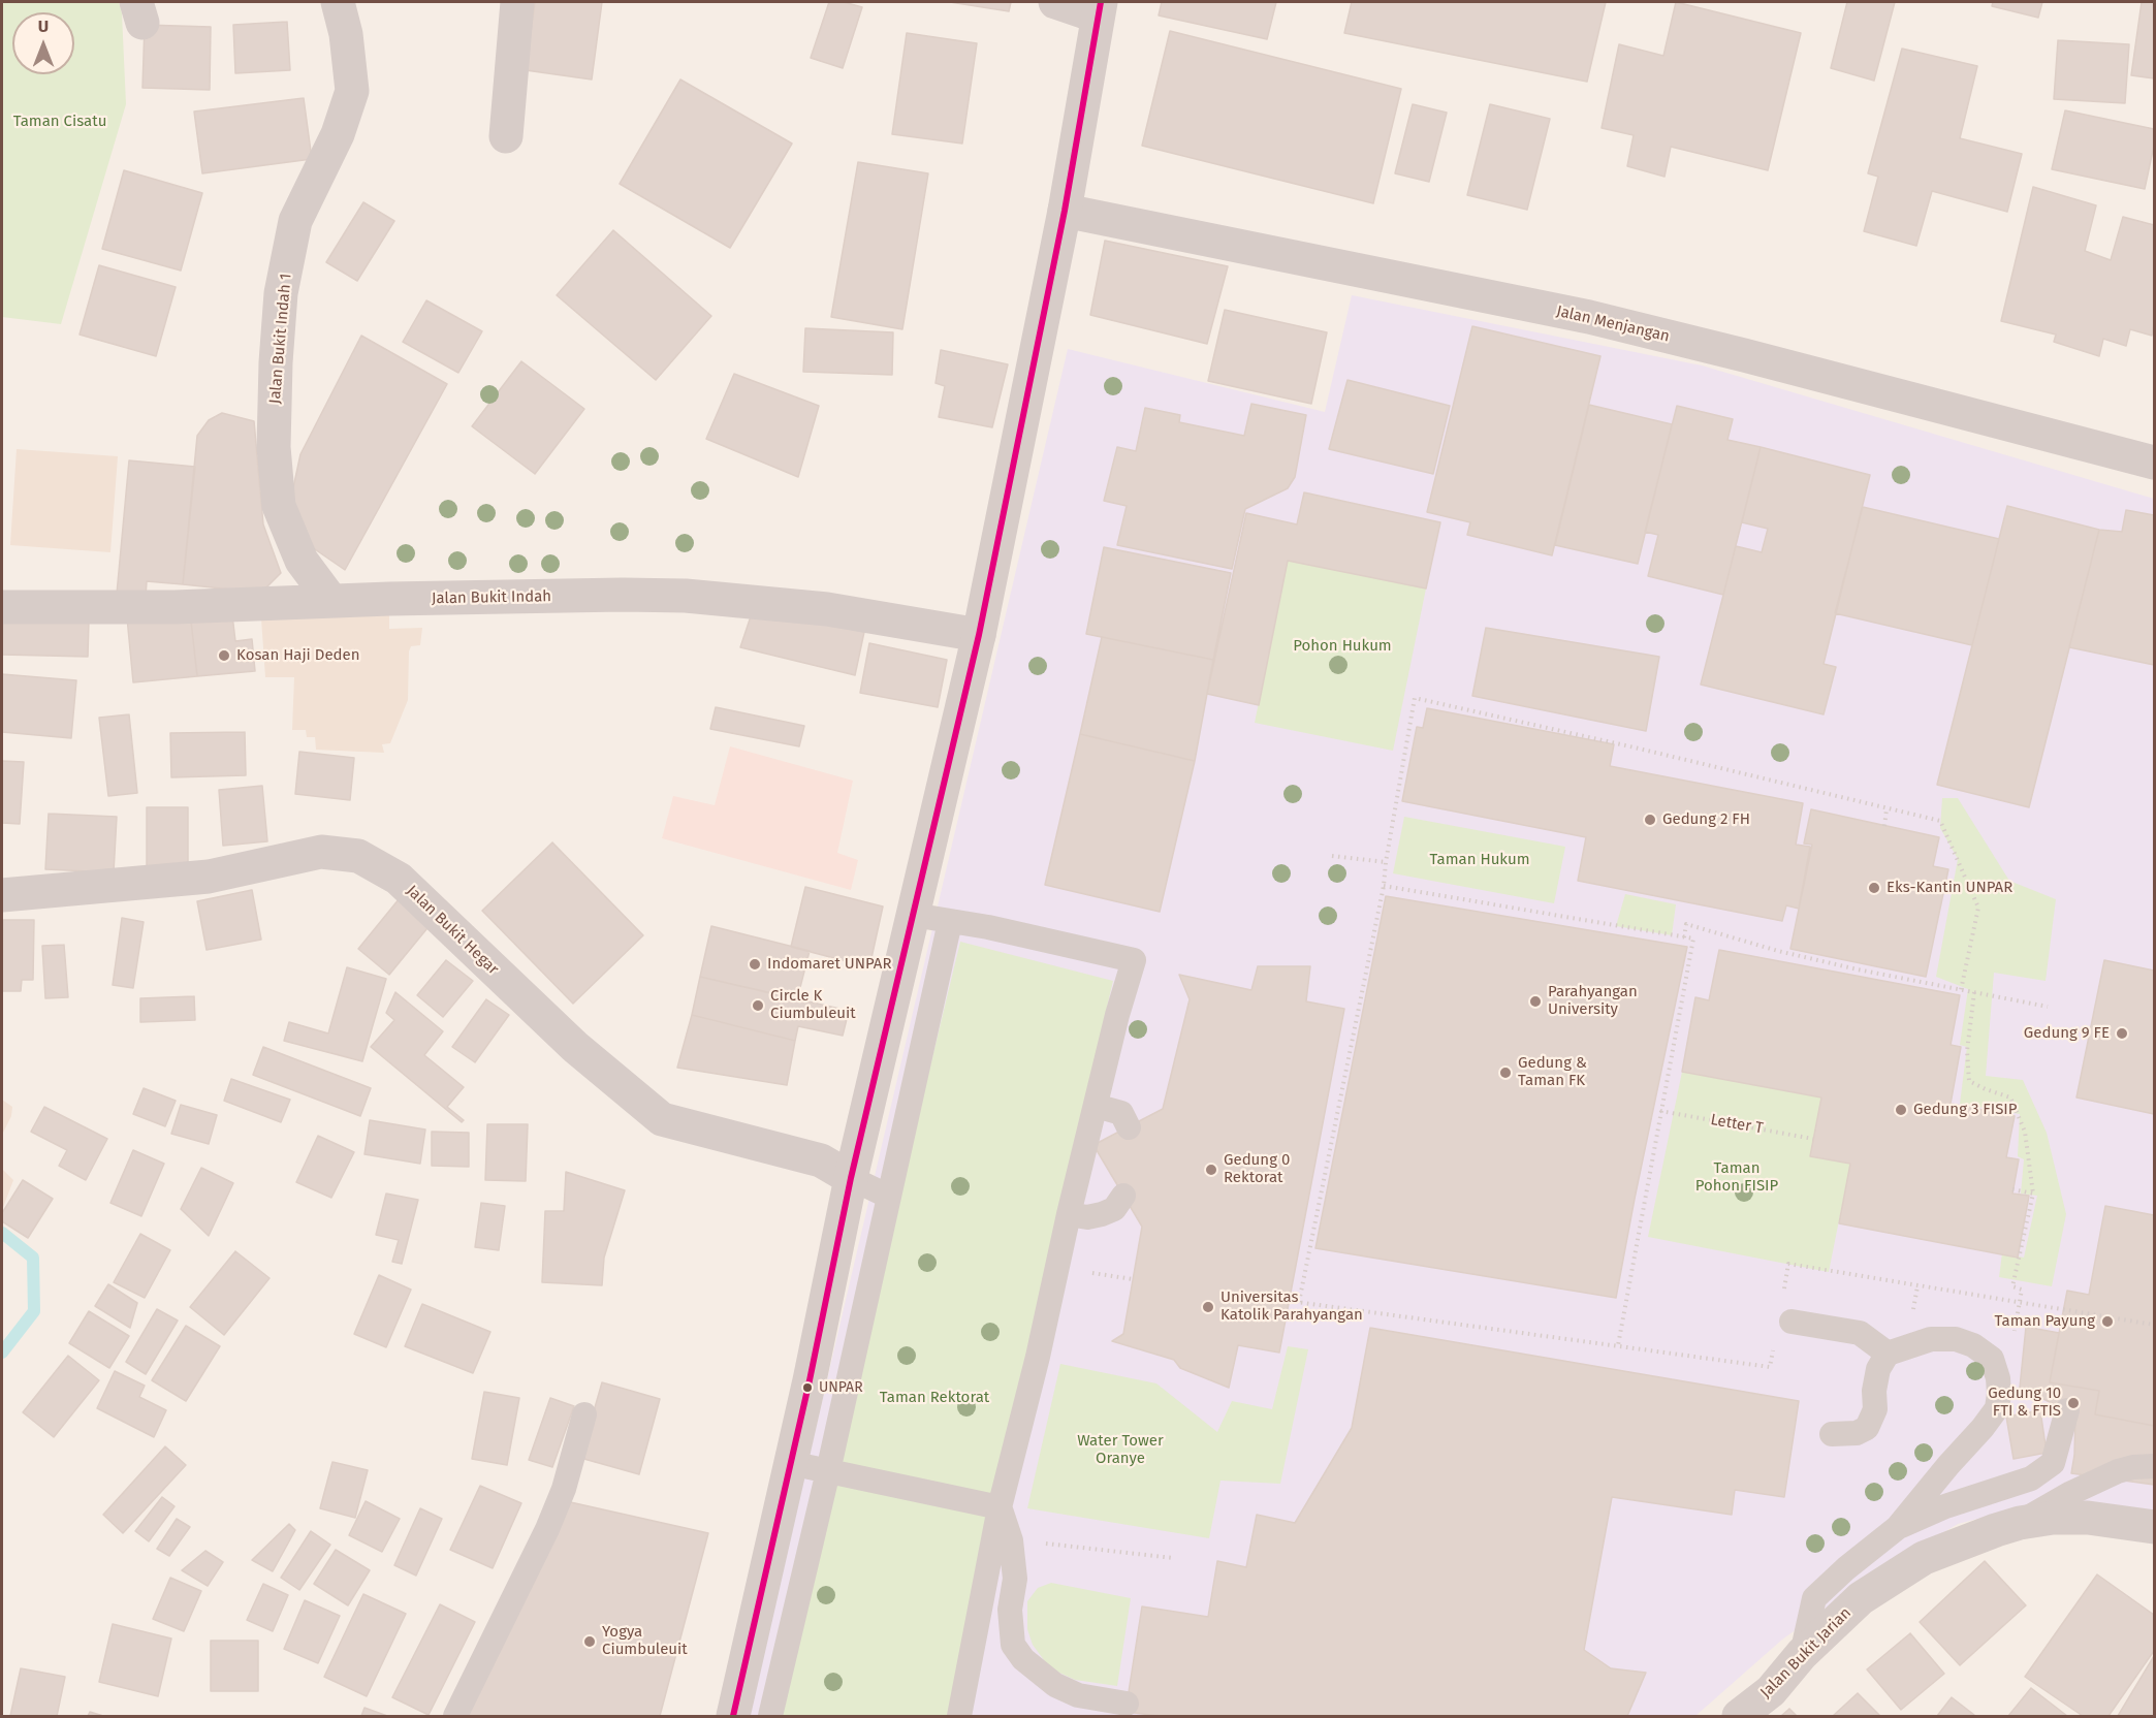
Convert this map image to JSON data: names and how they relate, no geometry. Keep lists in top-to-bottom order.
{
  "streets": {
    "street": [
      "Jalan Menjangan",
      "Jalan Bukit Indah 1",
      "Jalan Bukit Indah",
      "Jalan Bukit Hegar",
      "Jalan Bukit Jarian"
    ],
    "path": ["Letter T"]
  },
  "crossings": [
    ["Jalan Bukit Indah 1", "Jalan Bukit Indah"]
  ],
  "parks": [
    "Taman Cisatu",
    "Pohon Hukum",
    "Taman Hukum",
    "Taman Pohon FISIP",
    "Taman Rektorat",
    "Water Tower Oranye"
  ],
  "places": [
    "Kosan Haji Deden",
    "Gedung 2 FH",
    "Eks-Kantin UNPAR",
    "Indomaret UNPAR",
    "Parahyangan University",
    "Circle K Ciumbuleuit",
    "Gedung 9 FE",
    "Gedung & Taman FK",
    "Gedung 3 FISIP",
    "Gedung 0 Rektorat",
    "Universitas Katolik Parahyangan",
    "Taman Payung",
    "UNPAR",
    "Gedung 10 FTI & FTIS",
    "Yogya Ciumbuleuit"
  ],
  "north": "top"
}
